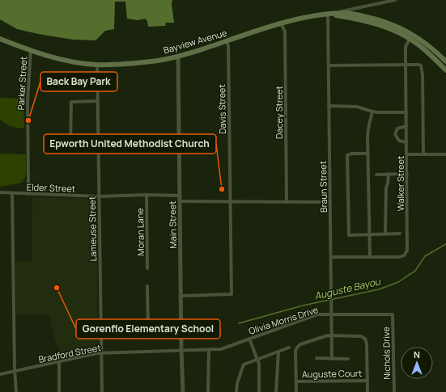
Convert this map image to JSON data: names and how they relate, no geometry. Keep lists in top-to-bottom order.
{
  "streets": {
    "main road": ["Bayview Avenue"],
    "street": [
      "Parker Street",
      "Davis Street",
      "Dacey Street",
      "Walker Street",
      "Braun Street",
      "Elder Street",
      "Main Street",
      "Lameuse Street",
      "Moran Lane",
      "Olivia Morris Drive",
      "Bradford Street",
      "Nichols Drive",
      "Auguste Court"
    ]
  },
  "crossings": [
    ["Bayview Avenue", "Parker Street"],
    ["Bayview Avenue", "Davis Street"],
    ["Bayview Avenue", "Dacey Street"],
    ["Bayview Avenue", "Braun Street"],
    ["Bayview Avenue", "Main Street"],
    ["Bayview Avenue", "Lameuse Street"],
    ["Parker Street", "Elder Street"],
    ["Davis Street", "Main Street"],
    ["Walker Street", "Braun Street"],
    ["Braun Street", "Olivia Morris Drive"],
    ["Braun Street", "Auguste Court"],
    ["Elder Street", "Main Street"],
    ["Elder Street", "Lameuse Street"],
    ["Elder Street", "Moran Lane"],
    ["Main Street", "Olivia Morris Drive"],
    ["Main Street", "Bradford Street"],
    ["Lameuse Street", "Bradford Street"],
    ["Olivia Morris Drive", "Bradford Street"],
    ["Olivia Morris Drive", "Nichols Drive"]
  ],
  "water": ["Auguste Bayou"],
  "places": ["Back Bay Park", "Epworth United Methodist Church", "Gorenflo Elementary School"],
  "north": "top"
}
